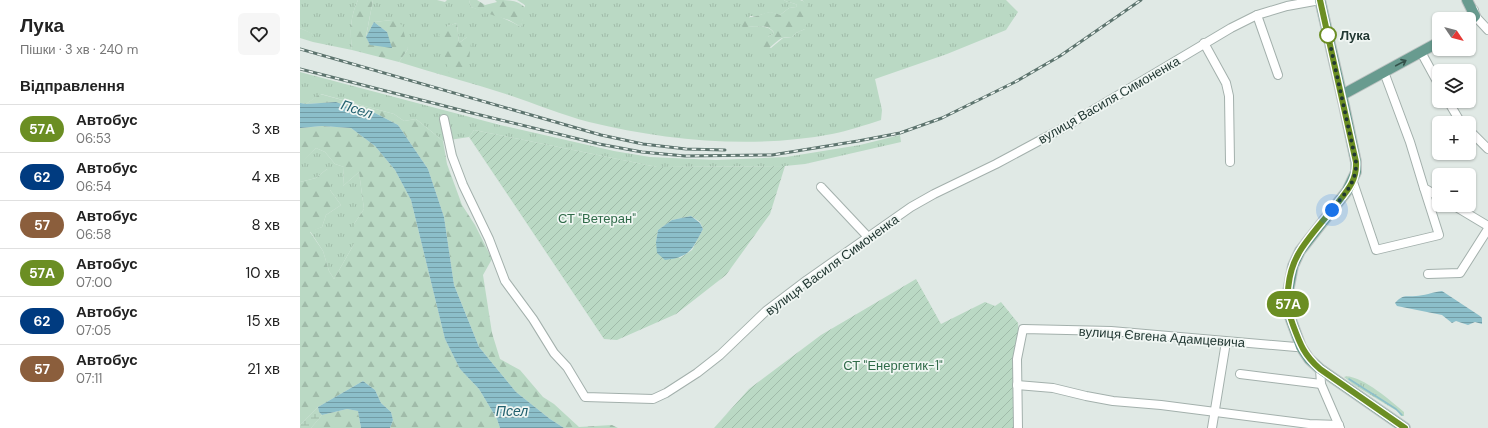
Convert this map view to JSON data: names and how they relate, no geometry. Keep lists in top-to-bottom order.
{
  "streets": {
    "street": ["вулиця Василя Симоненка", "вулиця Євгена Адамцевича"]
  },
  "water": ["Псел"],
  "parks": ["СТ \"Ветеран\"", "СТ \"Енергетик-1\""],
  "places": ["Лука"],
  "lines": ["bus line 57А"],
  "north": "bottom right",
  "page": {
    "heading": [
      ["Лука", "Пішки · 3 хв · 240 m"],
      "Відправлення"
    ],
    "on_map": "57А",
    "map_buttons": ["+", "−"],
    "list": [
      {
        "mark": "57А",
        "name": "Автобус",
        "note": "06:53",
        "value": "3 хв"
      },
      {
        "mark": "62",
        "name": "Автобус",
        "note": "06:54",
        "value": "4 хв"
      },
      {
        "mark": "57",
        "name": "Автобус",
        "note": "06:58",
        "value": "8 хв"
      },
      {
        "mark": "57А",
        "name": "Автобус",
        "note": "07:00",
        "value": "10 хв"
      },
      {
        "mark": "62",
        "name": "Автобус",
        "note": "07:05",
        "value": "15 хв"
      },
      {
        "mark": "57",
        "name": "Автобус",
        "note": "07:11",
        "value": "21 хв"
      }
    ]
  }
}
